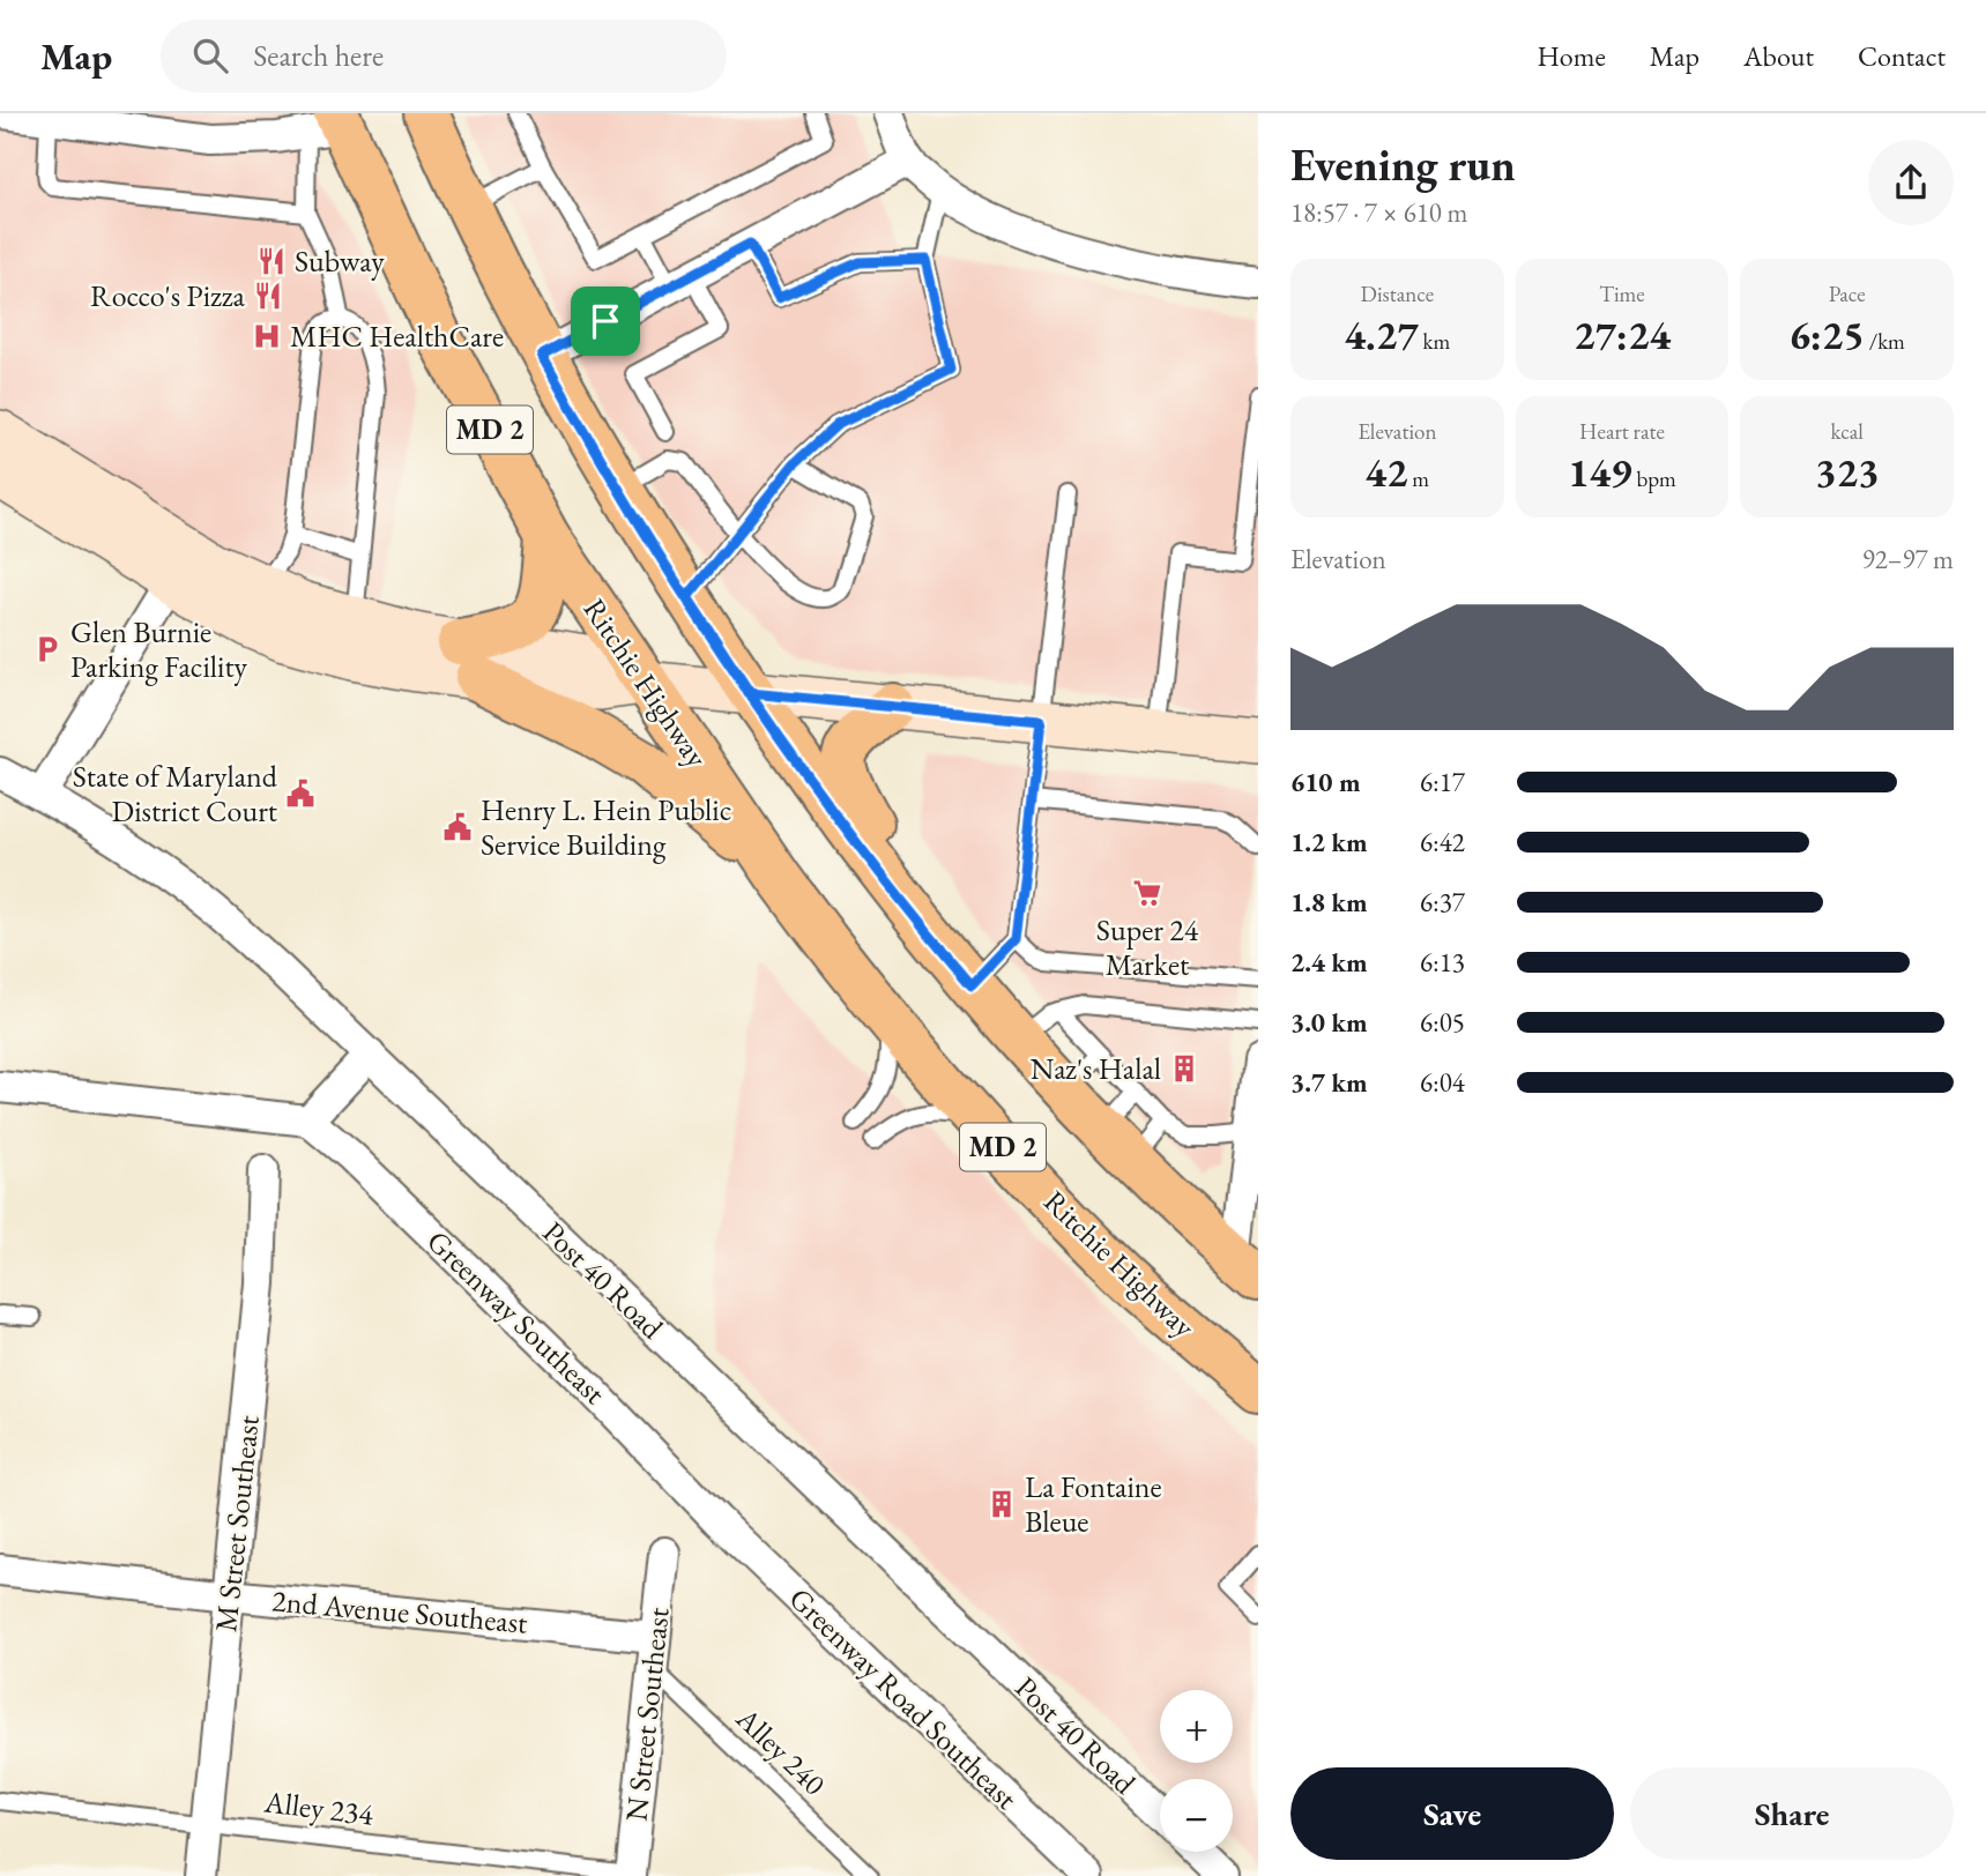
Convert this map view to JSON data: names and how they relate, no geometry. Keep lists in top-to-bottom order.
{
  "streets": {
    "main road": ["MD 2", "Ritchie Highway"],
    "street": [
      "Post 40 Road",
      "Greenway Southeast",
      "M Street Southeast",
      "2nd Avenue Southeast",
      "Greenway Road Southeast",
      "N Street Southeast"
    ],
    "lane": ["Alley 240", "Alley 234"]
  },
  "crossings": [
    ["Greenway Southeast", "Greenway Road Southeast"],
    ["M Street Southeast", "2nd Avenue Southeast"],
    ["M Street Southeast", "Alley 234"],
    ["2nd Avenue Southeast", "N Street Southeast"],
    ["N Street Southeast", "Alley 240"],
    ["N Street Southeast", "Alley 234"]
  ],
  "places": {
    "restaurant": ["Subway", "Rocco's Pizza"],
    "hospital": ["MHC HealthCare"],
    "parking": ["Glen Burnie Parking Facility"],
    "public building": ["State of Maryland District Court", "Henry L. Hein Public Service Building"],
    "supermarket": ["Super 24 Market"],
    "building": ["Naz's Halal", "La Fontaine Bleue"]
  },
  "page": {
    "header": "Map",
    "search": "Search here",
    "nav": [
      "Home",
      "Map",
      "About",
      "Contact"
    ],
    "heading": ["Evening run", "18:57 · 7 × 610 m"],
    "stats": [
      ["Distance", "4.27 km"],
      ["Time", "27:24"],
      ["Pace", "6:25 /km"],
      ["Elevation", "42 m"],
      ["Heart rate", "149 bpm"],
      ["kcal", "323"]
    ],
    "chart": ["Elevation", "92–97 m"],
    "list": [
      {
        "name": "610 m",
        "note": "6:17"
      },
      {
        "name": "1.2 km",
        "note": "6:42"
      },
      {
        "name": "1.8 km",
        "note": "6:37"
      },
      {
        "name": "2.4 km",
        "note": "6:13"
      },
      {
        "name": "3.0 km",
        "note": "6:05"
      },
      {
        "name": "3.7 km",
        "note": "6:04"
      }
    ],
    "map_buttons": ["+", "−"],
    "buttons": ["Save", "Share"]
  }
}
